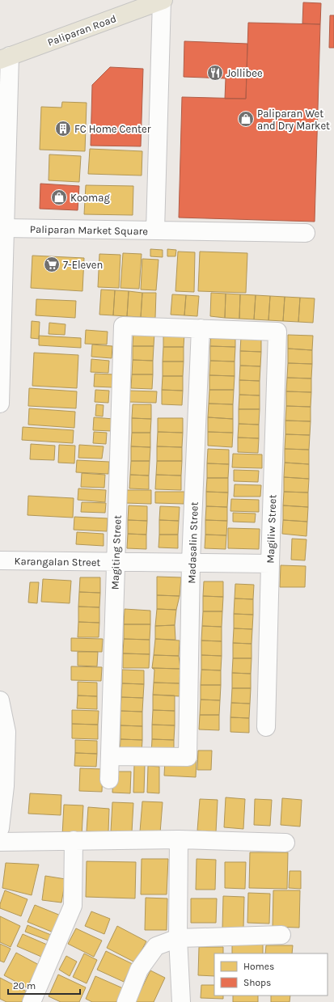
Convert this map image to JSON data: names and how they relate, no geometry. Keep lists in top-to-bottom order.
{
  "streets": {
    "main road": ["Paliparan Road"],
    "street": [
      "Paliparan Market Square",
      "Magiliw Street",
      "Madasalin Street",
      "Magiting Street",
      "Karangalan Street"
    ]
  },
  "crossings": [
    ["Paliparan Road", "Paliparan Market Square"],
    ["Magiliw Street", "Madasalin Street"],
    ["Magiliw Street", "Magiting Street"],
    ["Magiliw Street", "Karangalan Street"],
    ["Madasalin Street", "Magiting Street"],
    ["Madasalin Street", "Karangalan Street"],
    ["Magiting Street", "Karangalan Street"]
  ],
  "places": {
    "restaurant": ["Jollibee"],
    "shop": ["Paliparan Wet and Dry Market", "Koomag"],
    "building": ["FC Home Center"],
    "supermarket": ["7-Eleven"]
  },
  "legend": ["Homes", "Shops"],
  "scale_bar": "20 m"
}
